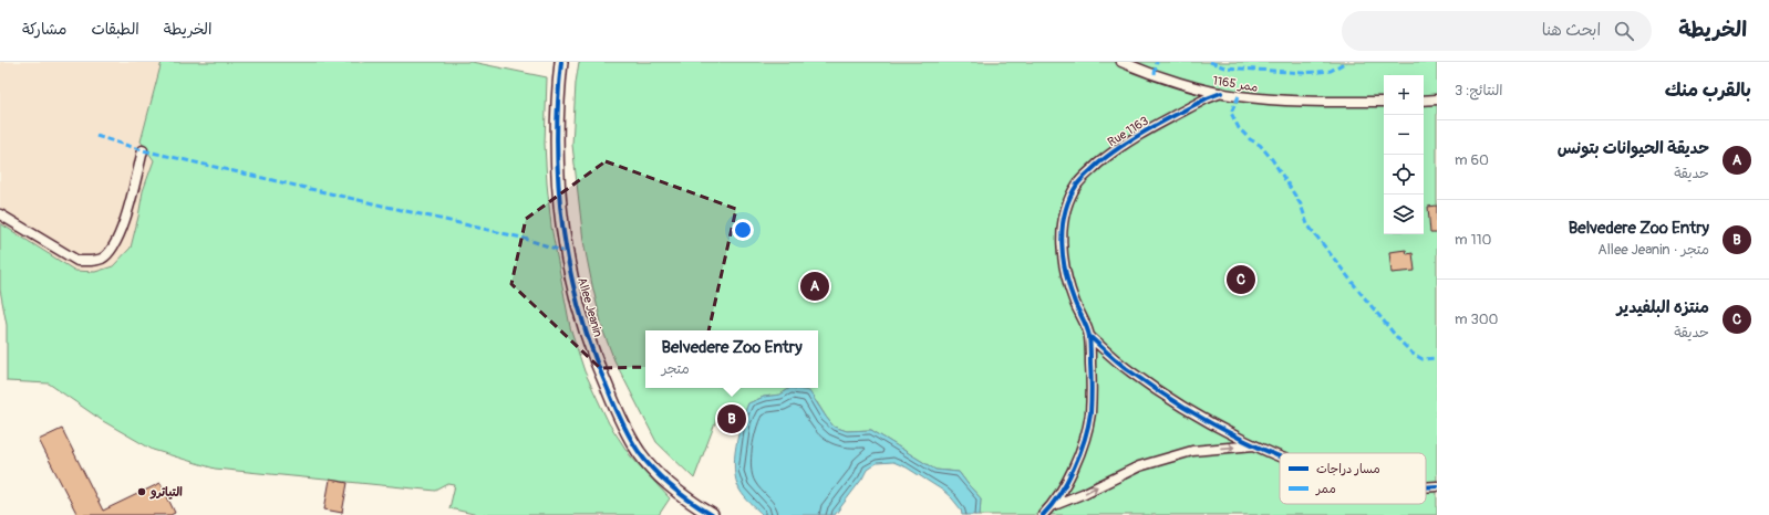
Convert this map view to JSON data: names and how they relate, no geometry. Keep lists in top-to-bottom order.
{
  "streets": {
    "street": ["ممر 1165", "Rue 1163", "Allee Jeanin"]
  },
  "crossings": [
    ["ممر 1165", "Rue 1163"]
  ],
  "places": ["التياترو"],
  "legend": ["مسار دراجات", "ممر"],
  "page": {
    "header": "الخريطة",
    "search": "ابحث هنا",
    "nav": ["الخريطة", "الطبقات", "مشاركة"],
    "heading": ["بالقرب منك", "النتائج: 3"],
    "map_buttons": ["+", "−"],
    "list": [
      {
        "mark": "A",
        "name": "حديقة الحيوانات بتونس",
        "note": "حديقة",
        "value": "60 m"
      },
      {
        "mark": "B",
        "name": "Belvedere Zoo Entry",
        "note": "متجر · Allee Jeanin",
        "value": "110 m"
      },
      {
        "mark": "C",
        "name": "منتزه البلفيدير",
        "note": "حديقة",
        "value": "300 m"
      }
    ],
    "pins": ["C", "A", "B"],
    "popup": ["Belvedere Zoo Entry", "متجر"]
  }
}
